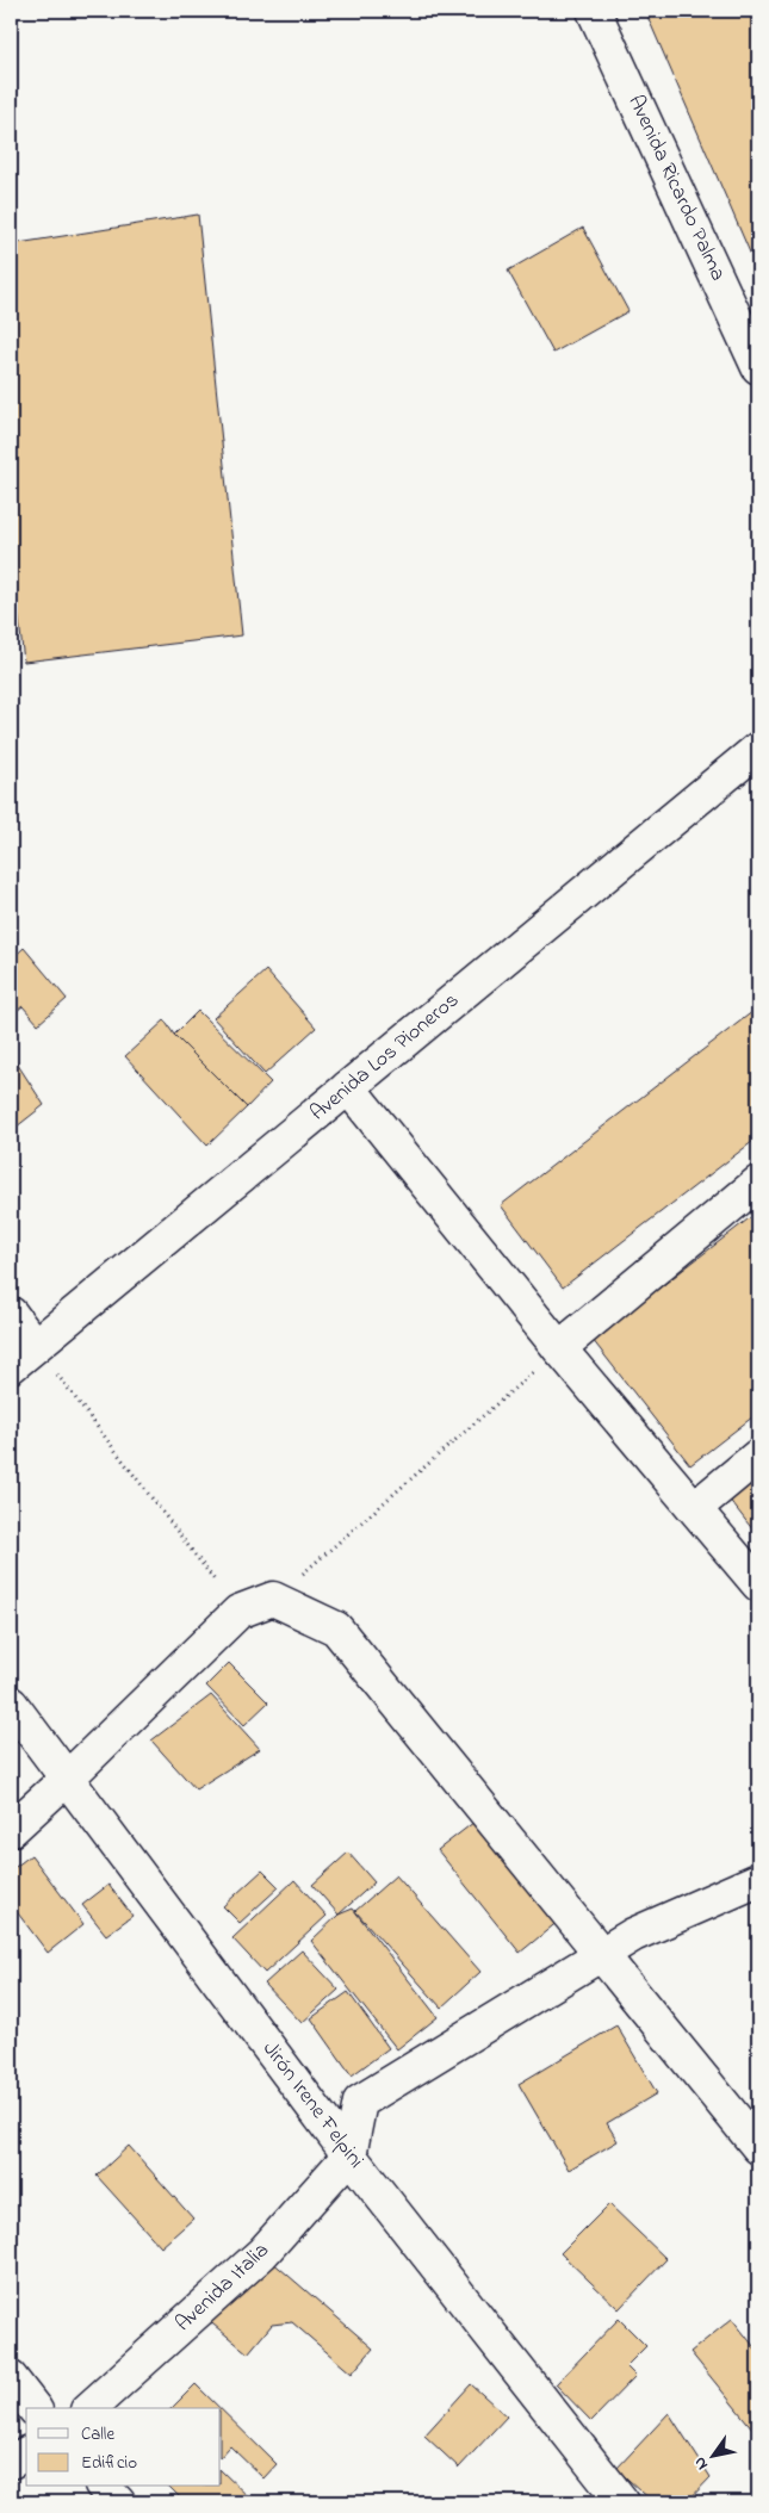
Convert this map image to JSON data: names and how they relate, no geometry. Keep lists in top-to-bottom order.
{
  "streets": {
    "street": [
      "Avenida Ricardo Palma",
      "Avenida Los Pioneros",
      "Jirón Irene Felpini",
      "Avenida Italia"
    ]
  },
  "crossings": [
    ["Jirón Irene Felpini", "Avenida Italia"]
  ],
  "legend": ["Calle", "Edificio"],
  "north": "bottom left"
}
